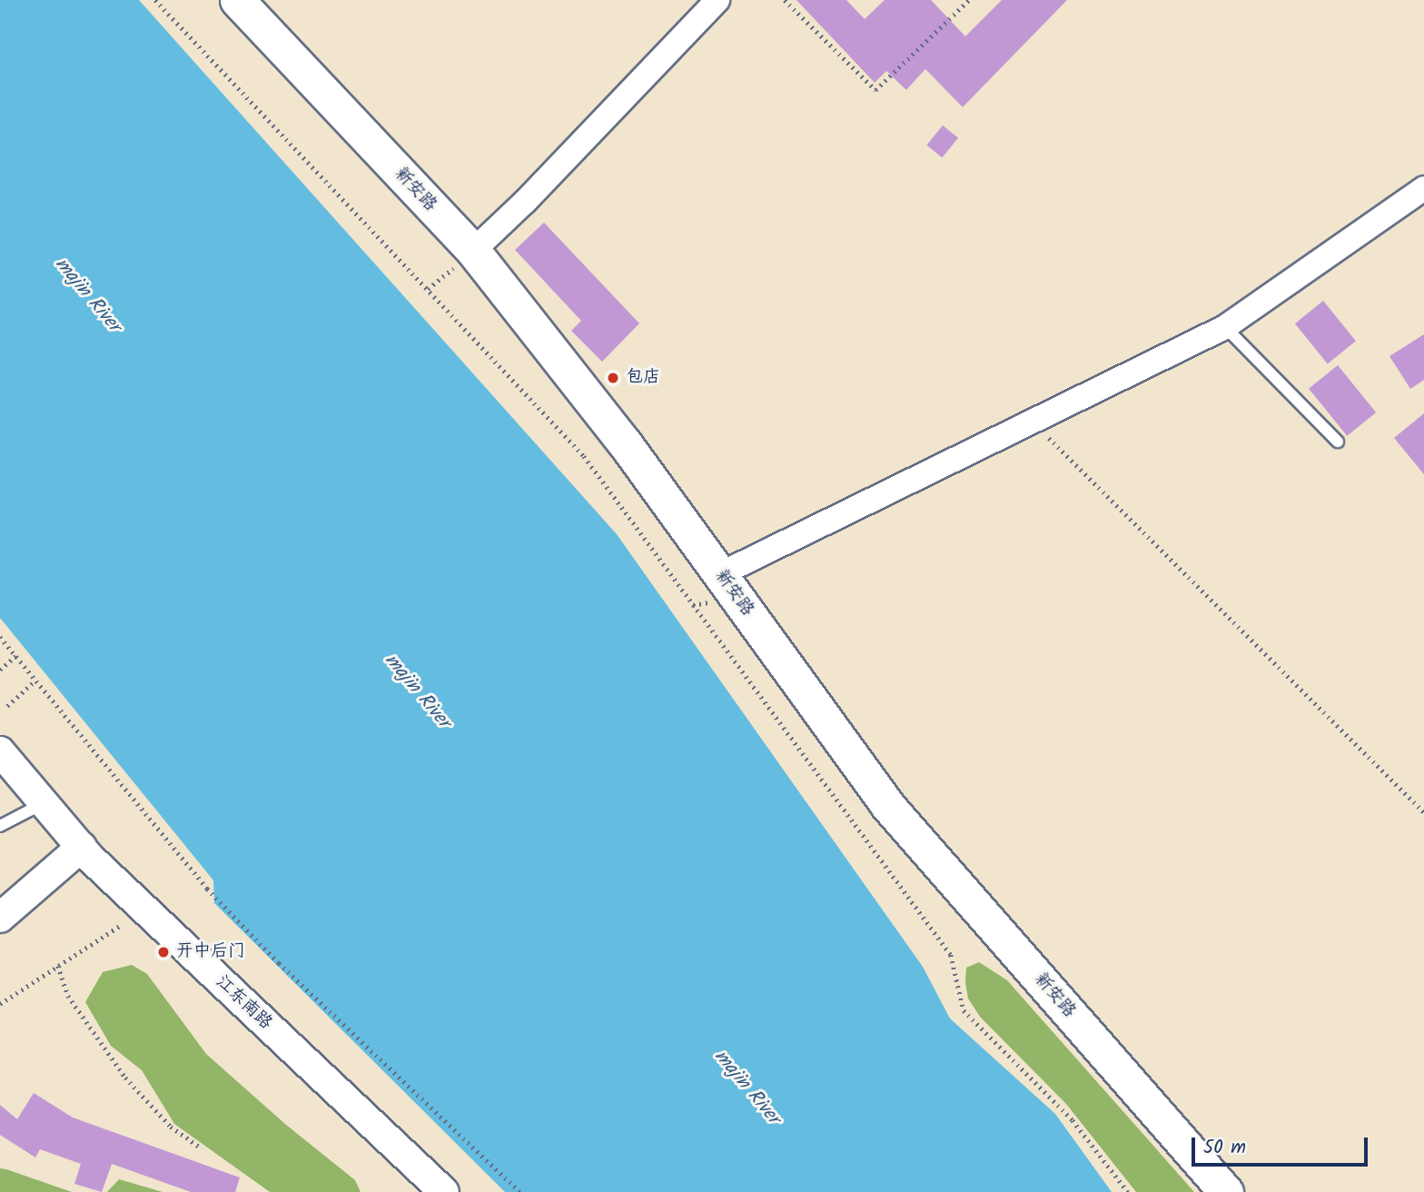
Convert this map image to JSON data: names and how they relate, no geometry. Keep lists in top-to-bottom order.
{
  "streets": {
    "main road": ["新安路"],
    "street": ["江东南路"]
  },
  "water": ["majin River"],
  "places": ["包店", "开中后门"],
  "scale_bar": "50 m"
}
